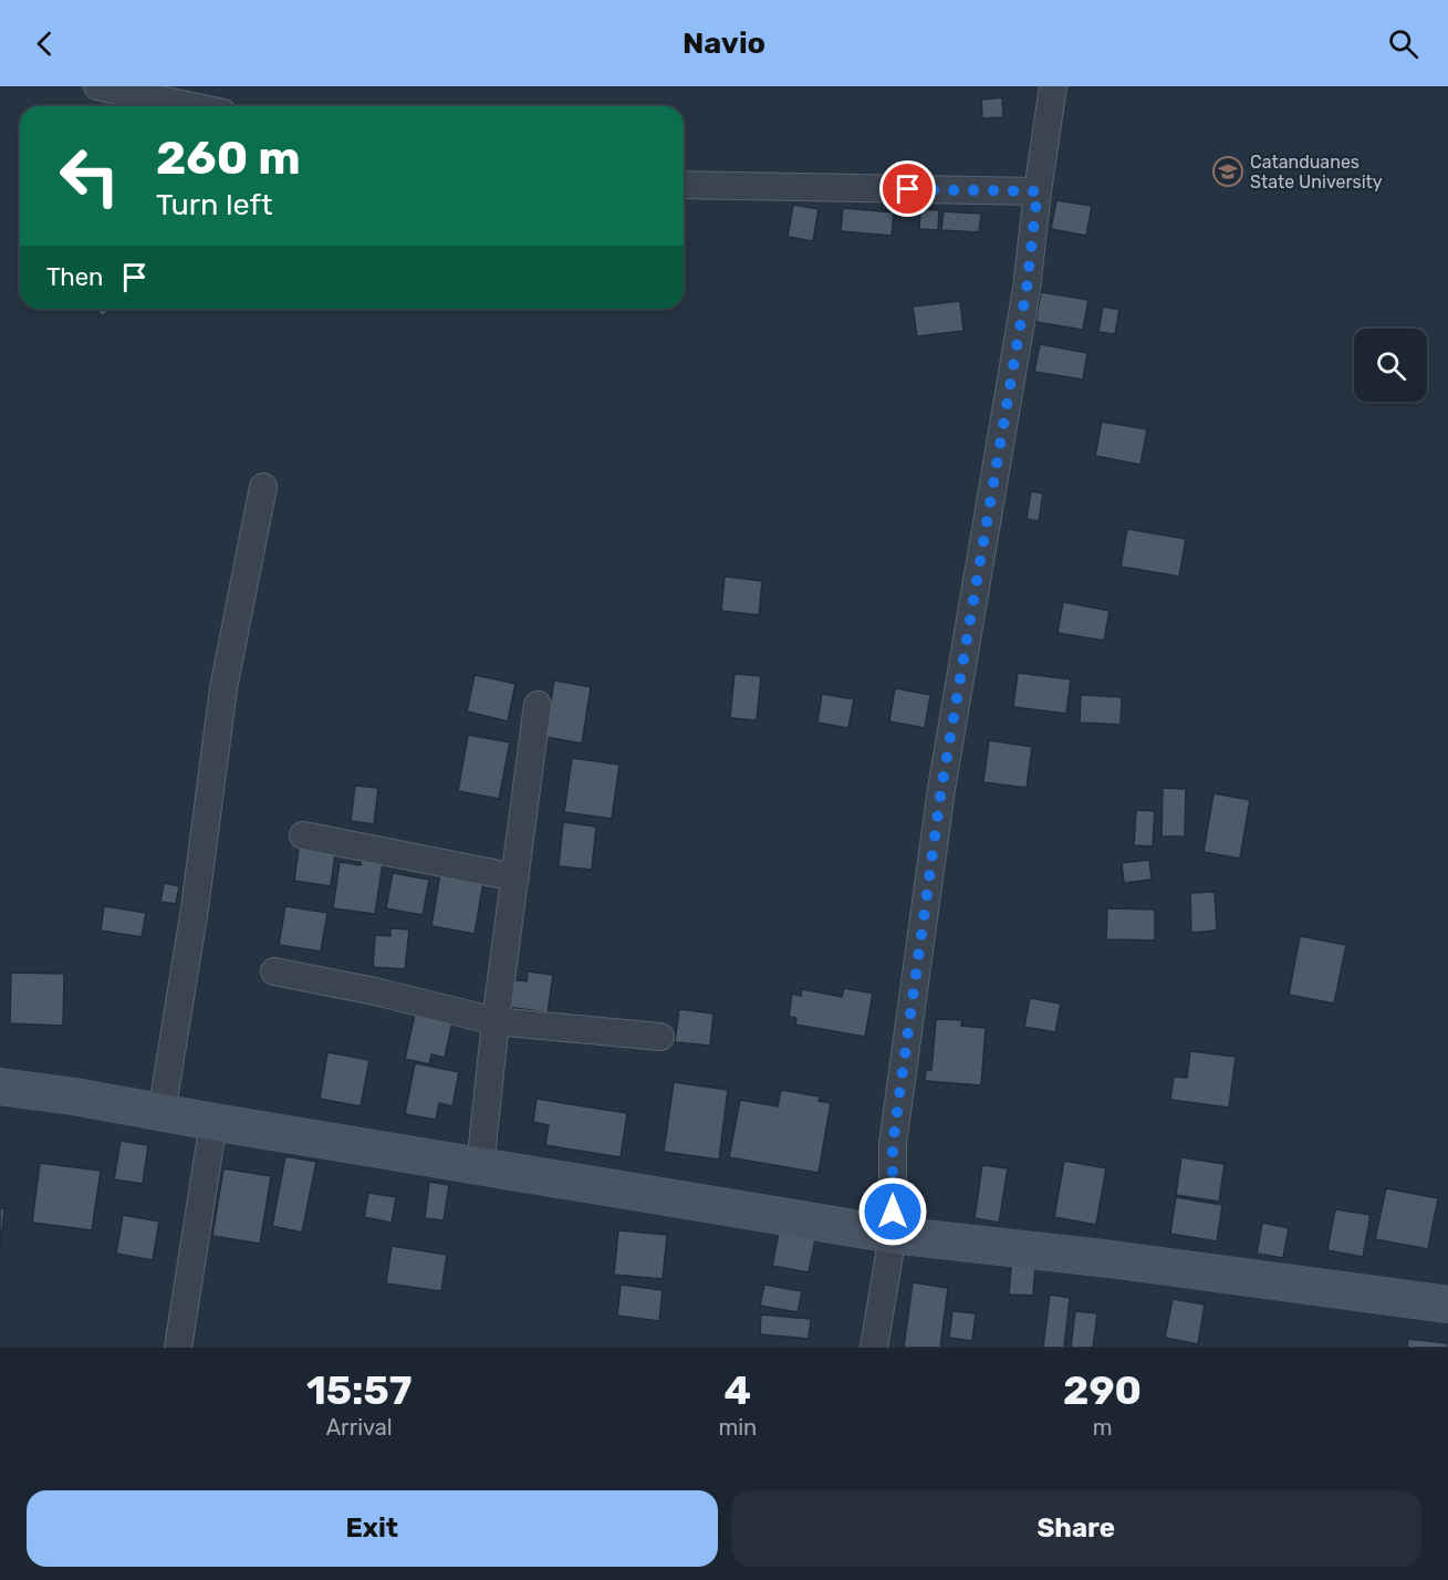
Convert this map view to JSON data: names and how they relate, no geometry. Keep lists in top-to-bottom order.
{
  "places": {
    "school or university": ["Catanduanes State University"]
  },
  "page": {
    "header": "Navio",
    "turn": ["260 m", "Turn left"],
    "then": "Then",
    "eta": [
      "15:57",
      "Arrival",
      "4",
      "min",
      "290",
      "m"
    ],
    "buttons": ["Exit", "Share"]
  }
}
